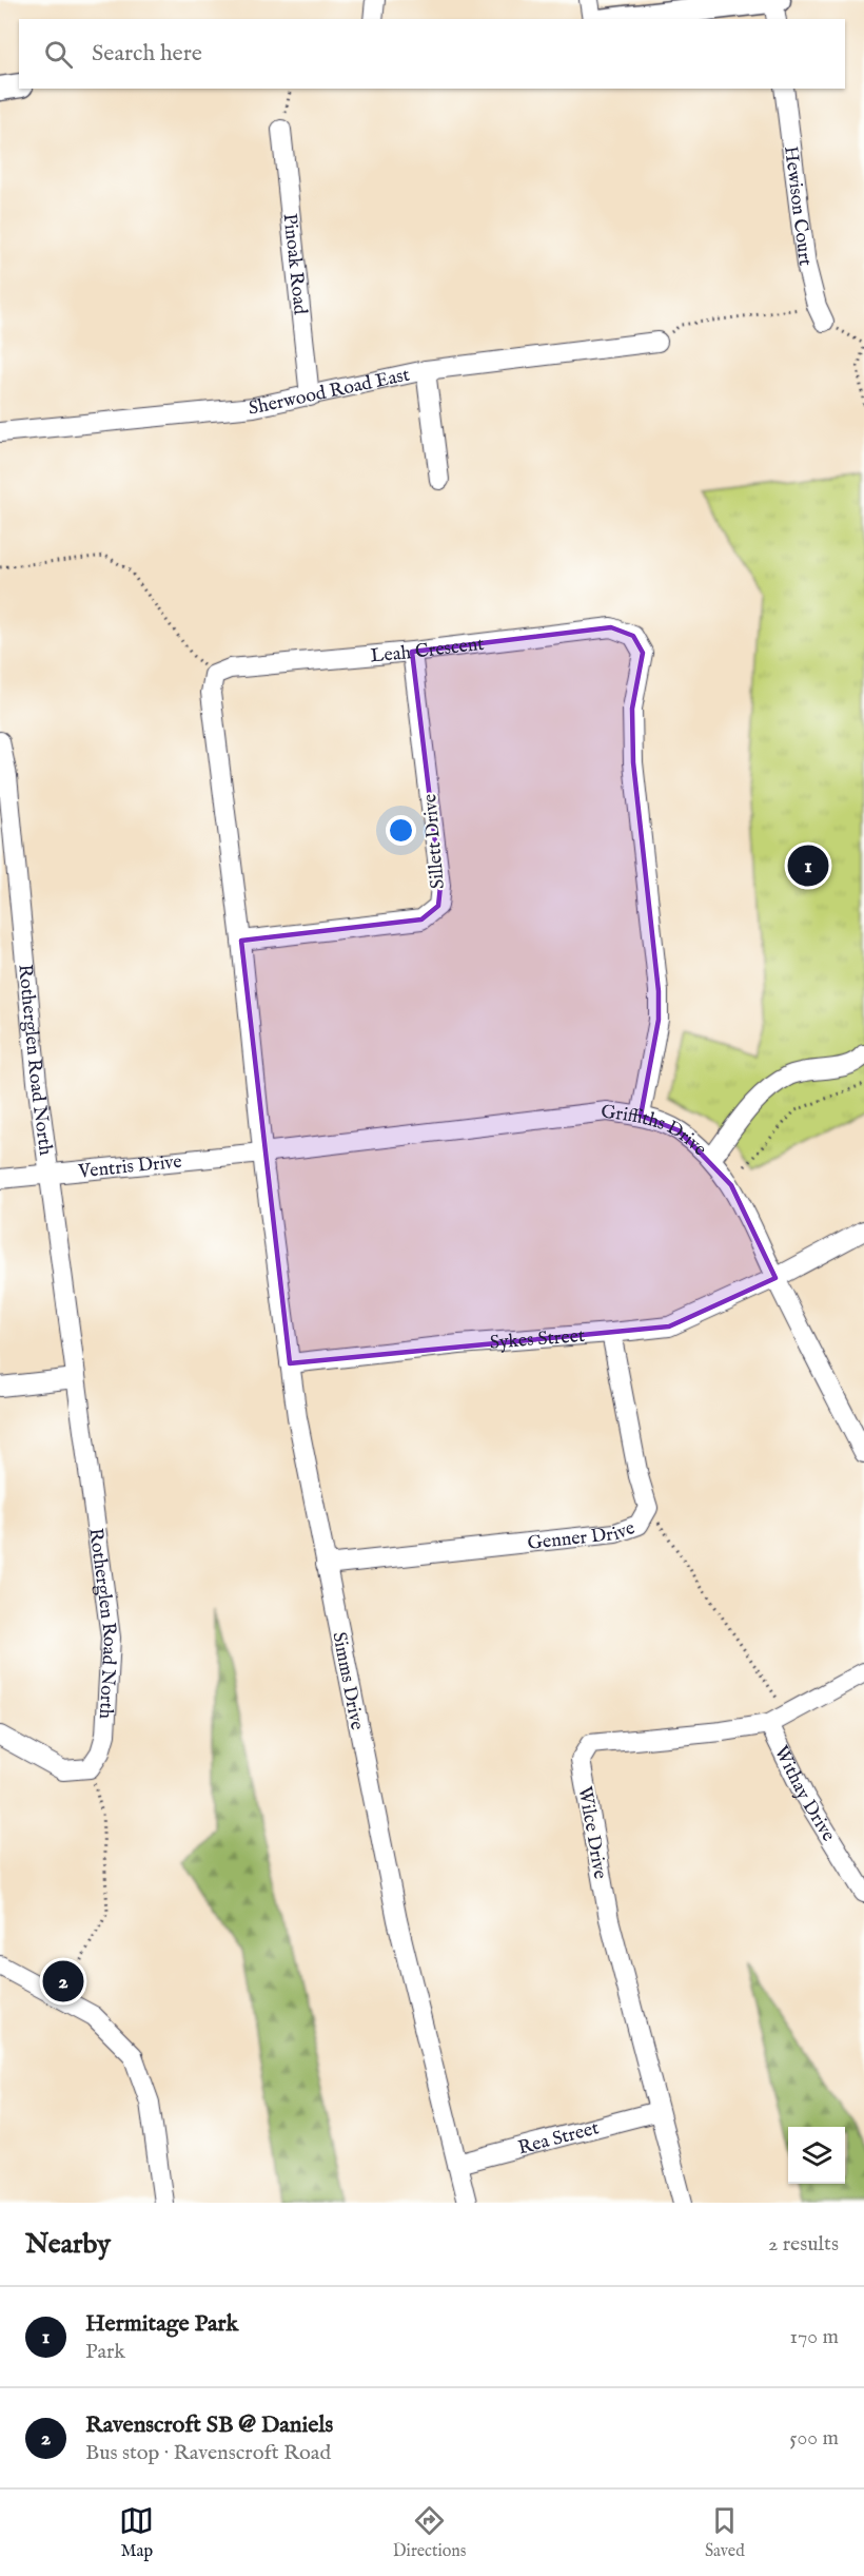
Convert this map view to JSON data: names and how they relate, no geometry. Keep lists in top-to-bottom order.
{
  "streets": {
    "street": [
      "Hewison Court",
      "Pinoak Road",
      "Sherwood Road East",
      "Leah Crescent",
      "Sillett Drive",
      "Rotherglen Road North",
      "Griffiths Drive",
      "Ventris Drive",
      "Sykes Street",
      "Genner Drive",
      "Simms Drive",
      "Withay Drive",
      "Wilce Drive",
      "Rea Street"
    ]
  },
  "crossings": [
    ["Pinoak Road", "Sherwood Road East"],
    ["Leah Crescent", "Sillett Drive"],
    ["Leah Crescent", "Griffiths Drive"],
    ["Rotherglen Road North", "Ventris Drive"],
    ["Griffiths Drive", "Ventris Drive"],
    ["Griffiths Drive", "Sykes Street"],
    ["Griffiths Drive", "Simms Drive"],
    ["Ventris Drive", "Simms Drive"],
    ["Sykes Street", "Genner Drive"],
    ["Sykes Street", "Simms Drive"],
    ["Genner Drive", "Simms Drive"],
    ["Simms Drive", "Rea Street"],
    ["Withay Drive", "Wilce Drive"],
    ["Wilce Drive", "Rea Street"]
  ],
  "page": {
    "search": "Search here",
    "pins": ["1", "2"],
    "heading": ["Nearby", "2 results"],
    "list": [
      {
        "mark": "1",
        "name": "Hermitage Park",
        "note": "Park",
        "value": "170 m"
      },
      {
        "mark": "2",
        "name": "Ravenscroft SB @ Daniels",
        "note": "Bus stop · Ravenscroft Road",
        "value": "500 m"
      }
    ],
    "nav": ["Map", "Directions", "Saved"]
  }
}
